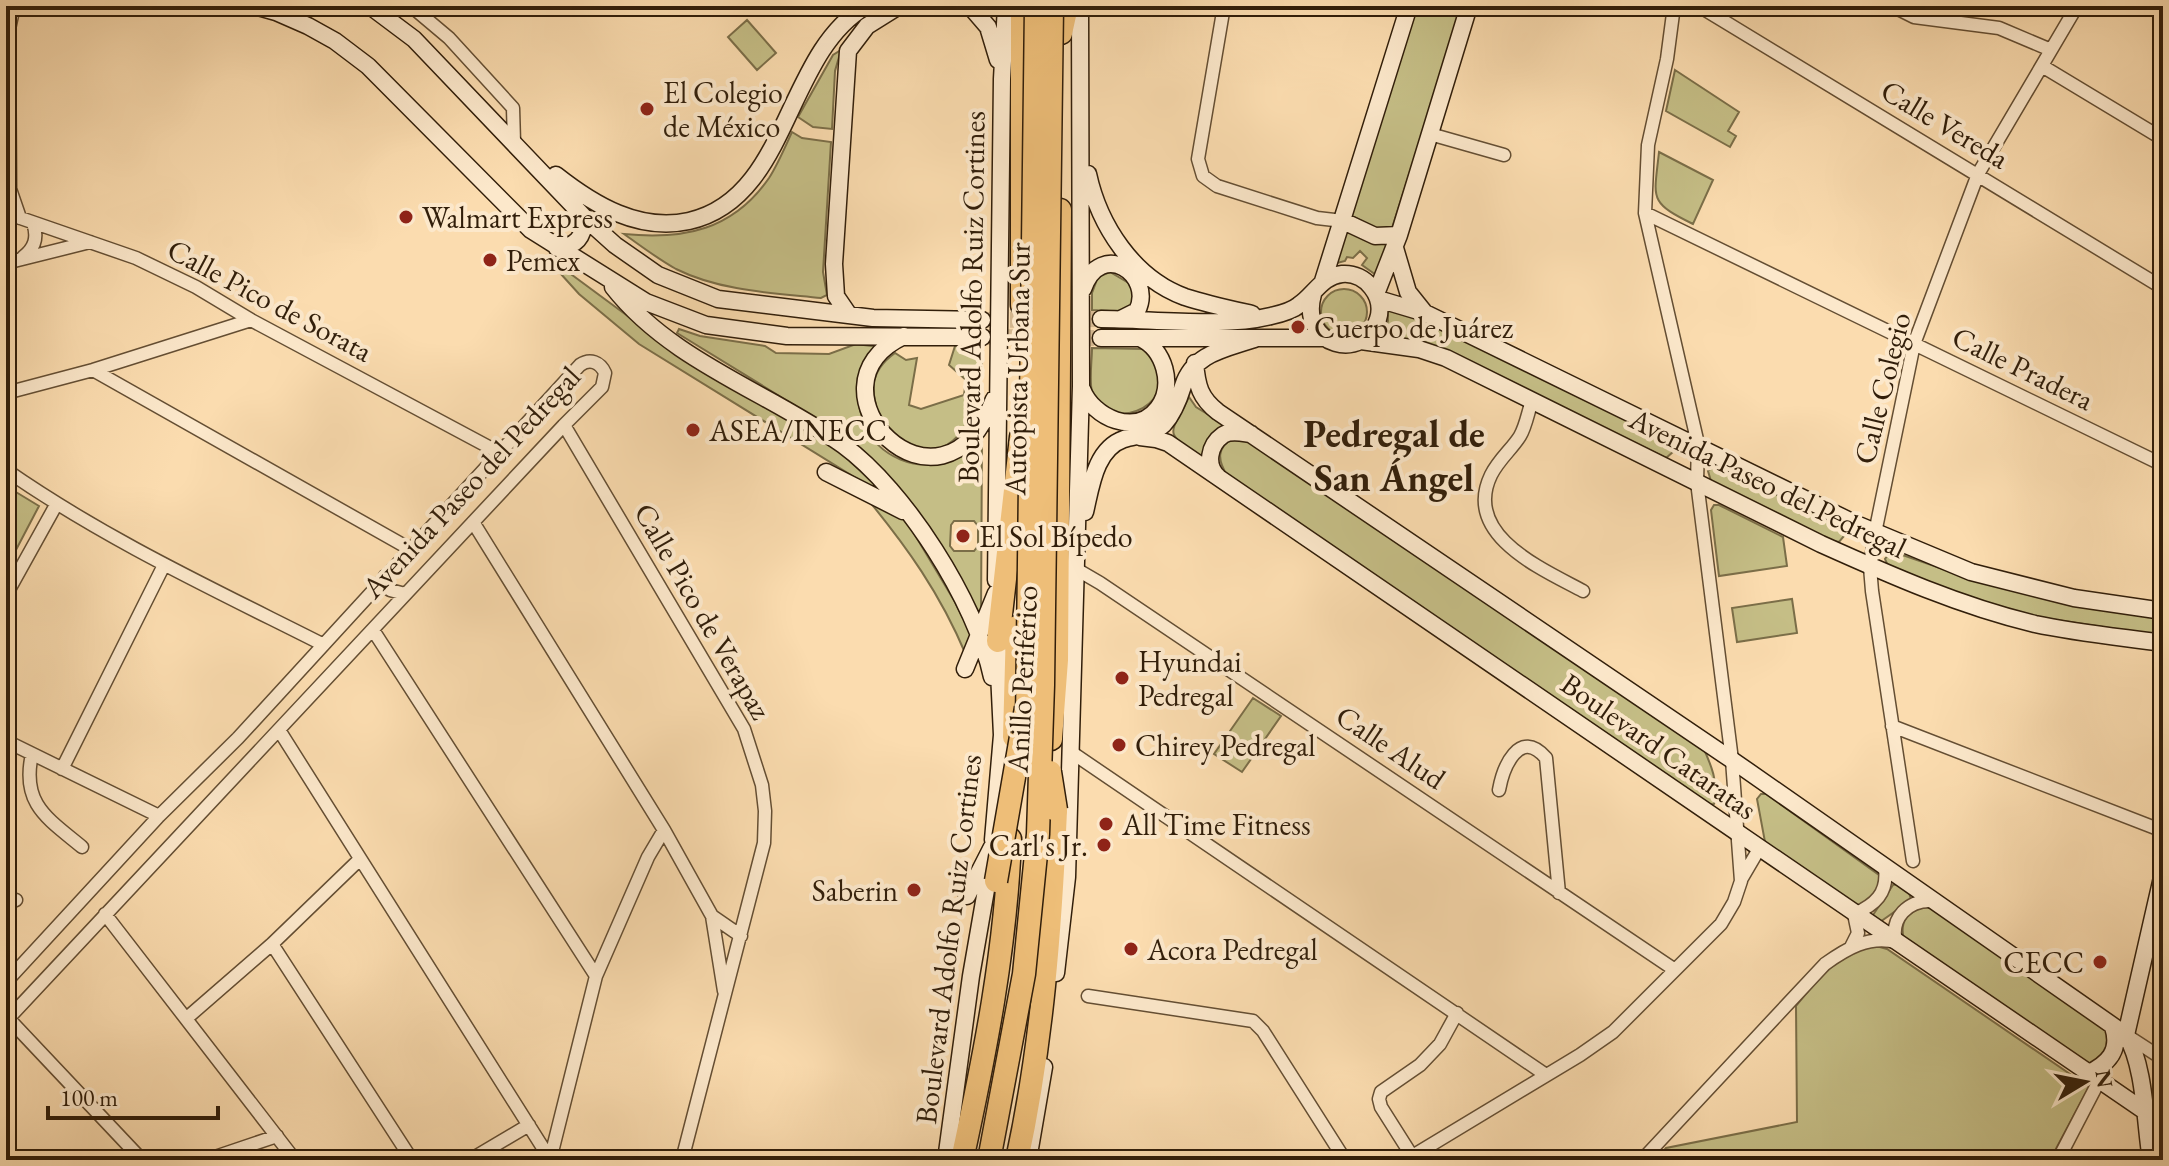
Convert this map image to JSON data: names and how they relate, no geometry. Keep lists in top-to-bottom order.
{
  "streets": {
    "highway": ["Autopista Urbana Sur", "Anillo Periférico"],
    "main road": ["Boulevard Adolfo Ruiz Cortines", "Avenida Paseo del Pedregal", "Boulevard Cataratas"],
    "street": [
      "Calle Vereda",
      "Calle Pico de Sorata",
      "Calle Pradera",
      "Calle Colegio",
      "Calle Pico de Verapaz",
      "Calle Alud"
    ]
  },
  "crossings": [
    ["Calle Vereda", "Calle Colegio"],
    ["Calle Pico de Sorata", "Avenida Paseo del Pedregal"],
    ["Calle Pradera", "Calle Colegio"],
    ["Calle Colegio", "Avenida Paseo del Pedregal"],
    ["Avenida Paseo del Pedregal", "Calle Pico de Verapaz"]
  ],
  "districts": ["Pedregal de San Ángel"],
  "places": [
    "El Colegio de México",
    "Walmart Express",
    "Pemex",
    "Cuerpo de Juárez",
    "ASEA/INECC",
    "El Sol Bípedo",
    "Hyundai Pedregal",
    "Chirey Pedregal",
    "All Time Fitness",
    "Carl's Jr.",
    "Saberin",
    "Acora Pedregal",
    "CECC"
  ],
  "scale_bar": "100 m",
  "north": "right"
}
